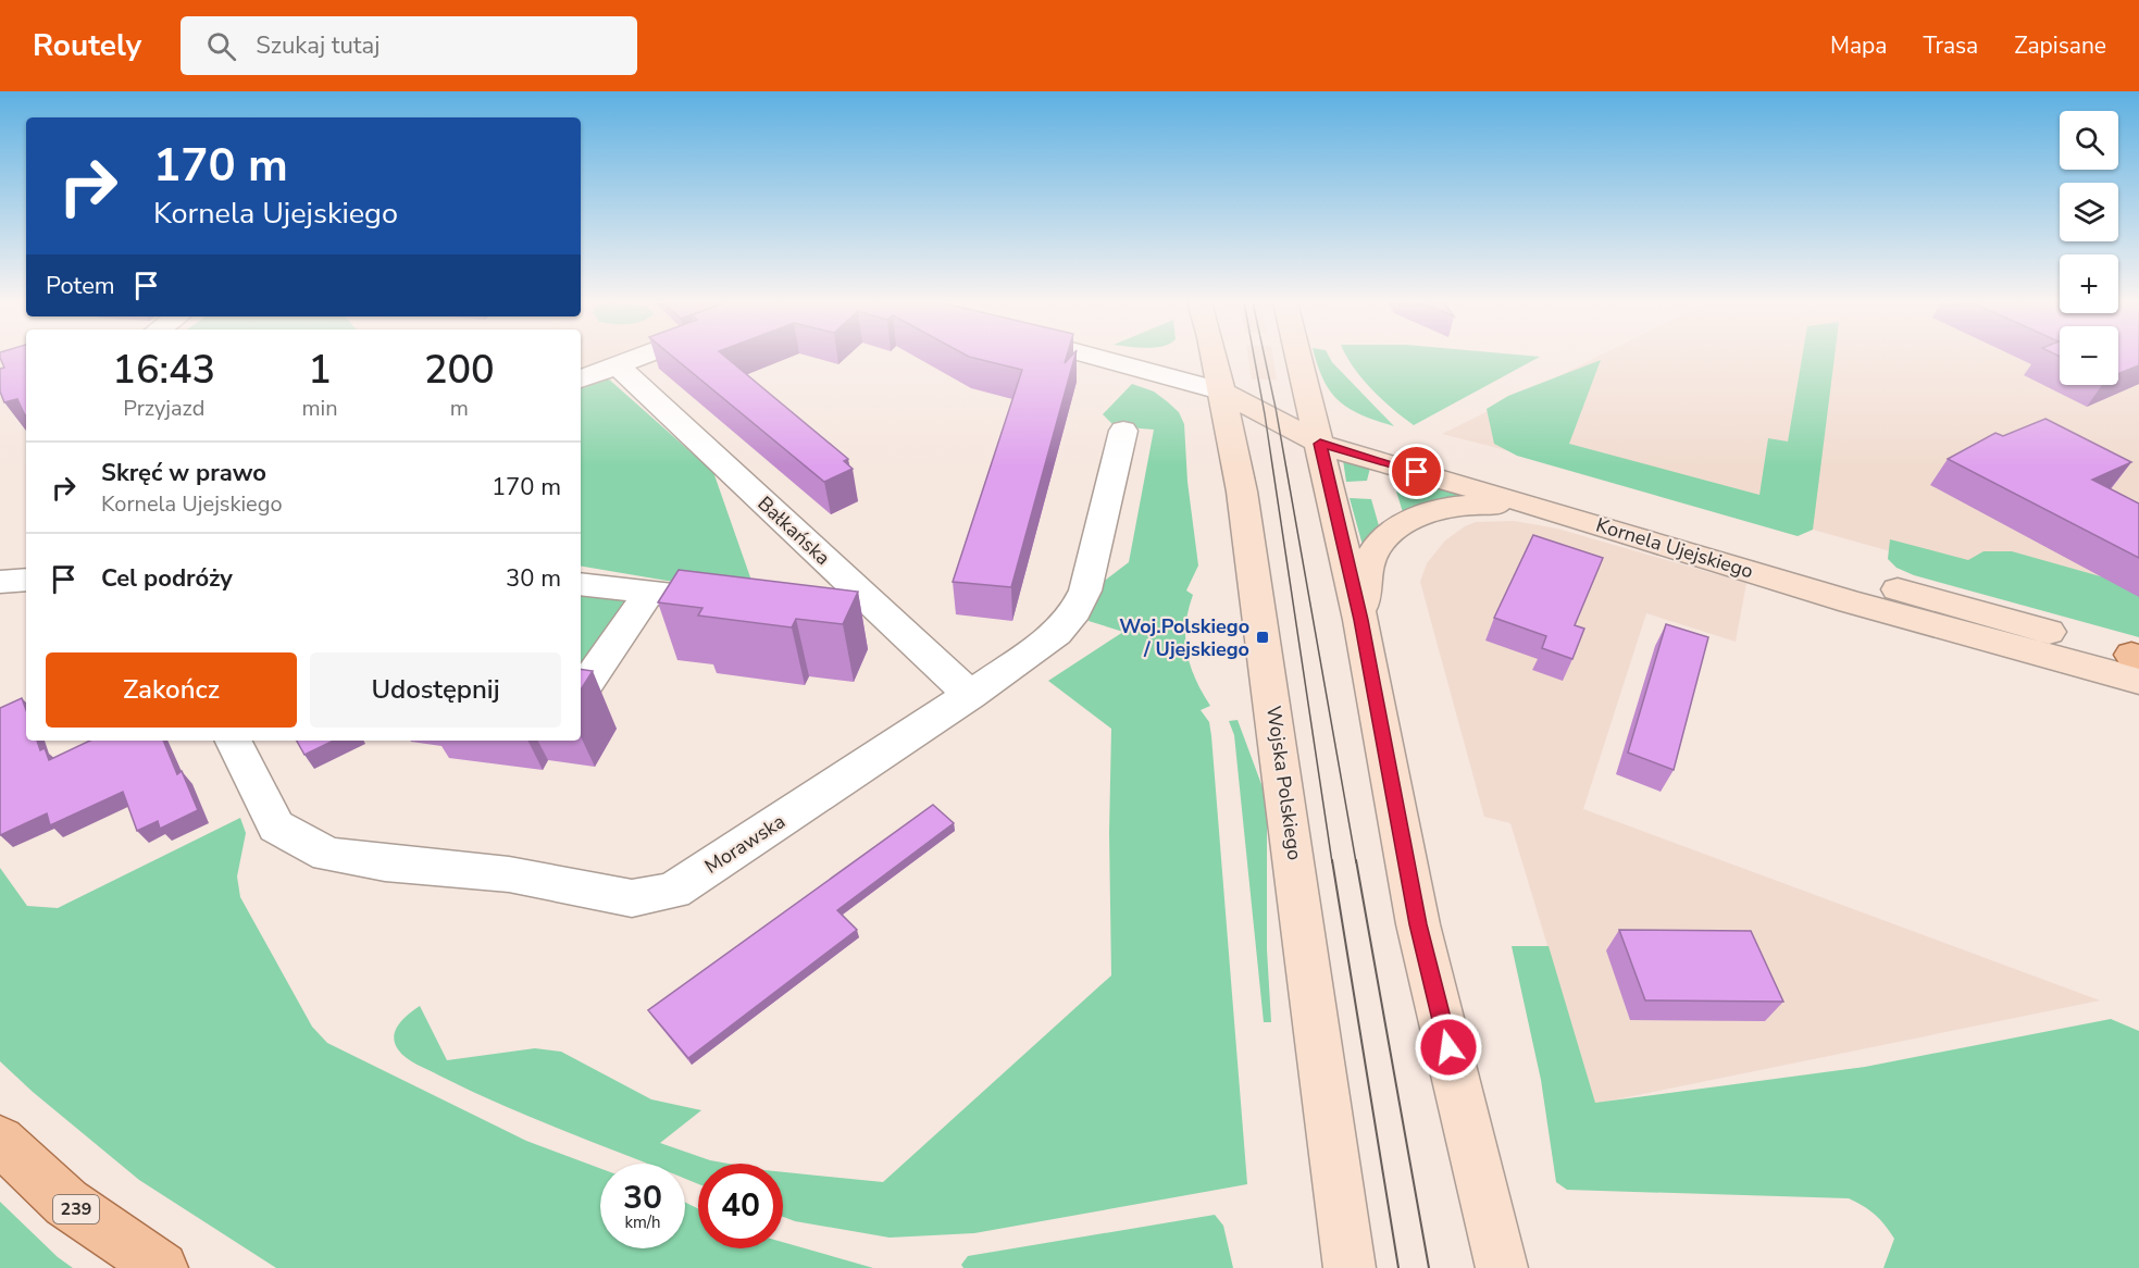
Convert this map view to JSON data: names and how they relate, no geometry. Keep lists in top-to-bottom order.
{
  "streets": {
    "main road": ["239"],
    "street": [
      "Bałkańska",
      "Kornela Ujejskiego",
      "Wojska Polskiego",
      "Morawska"
    ]
  },
  "crossings": [
    ["Bałkańska", "Morawska"],
    ["Kornela Ujejskiego", "Wojska Polskiego"]
  ],
  "places": {
    "transit": ["Woj.Polskiego / Ujejskiego"]
  },
  "page": {
    "header": "Routely",
    "search": "Szukaj tutaj",
    "nav": ["Mapa", "Trasa", "Zapisane"],
    "map_buttons": ["+", "−"],
    "turn": ["170 m", "Kornela Ujejskiego"],
    "then": "Potem",
    "eta": [
      "16:43",
      "Przyjazd",
      "1",
      "min",
      "200",
      "m"
    ],
    "list": [
      {
        "name": "Skręć w prawo",
        "note": "Kornela Ujejskiego",
        "value": "170 m"
      },
      {
        "name": "Cel podróży",
        "value": "30 m"
      }
    ],
    "buttons": ["Zakończ", "Udostępnij"],
    "speed": "30 km/h",
    "limit": "40"
  }
}
